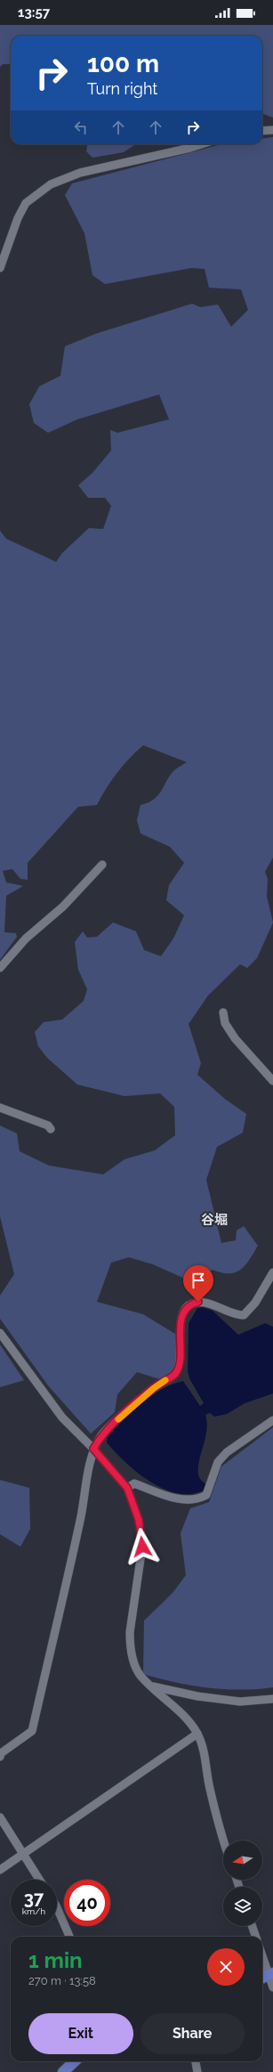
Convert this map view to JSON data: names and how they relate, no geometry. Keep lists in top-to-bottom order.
{
  "districts": ["谷堀"],
  "north": "left",
  "page": {
    "status": "13:57",
    "turn": ["100 m", "Turn right"],
    "speed": "37 km/h",
    "limit": "40",
    "heading": ["1 min", "270 m · 13:58"],
    "buttons": ["Exit", "Share"]
  }
}
